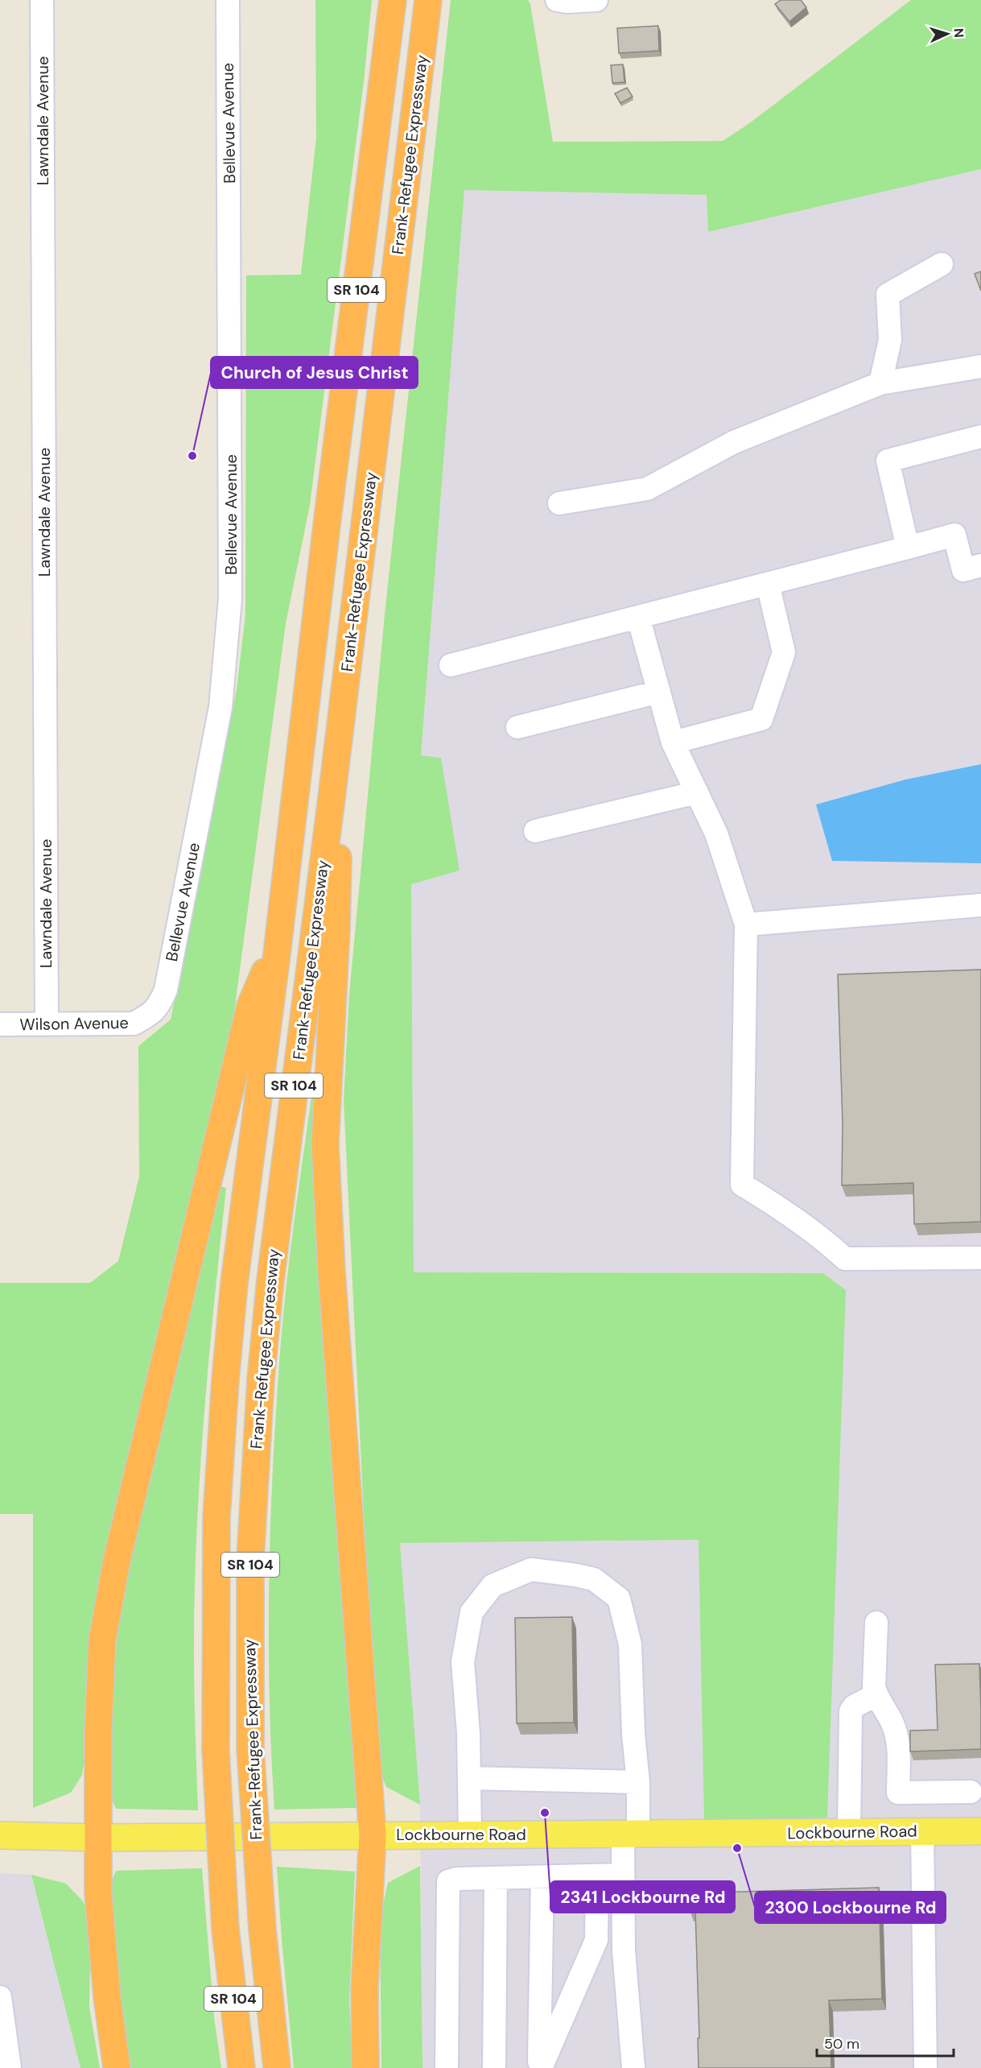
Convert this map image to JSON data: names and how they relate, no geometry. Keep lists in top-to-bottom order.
{
  "streets": {
    "highway": ["Frank-Refugee Expressway", "SR 104"],
    "main road": ["Lockbourne Road"],
    "street": ["Lawndale Avenue", "Bellevue Avenue", "Wilson Avenue"]
  },
  "crossings": [
    ["Lawndale Avenue", "Wilson Avenue"],
    ["Bellevue Avenue", "Wilson Avenue"]
  ],
  "places": ["Church of Jesus Christ", "2341 Lockbourne Rd", "2300 Lockbourne Rd"],
  "scale_bar": "50 m",
  "north": "right"
}
